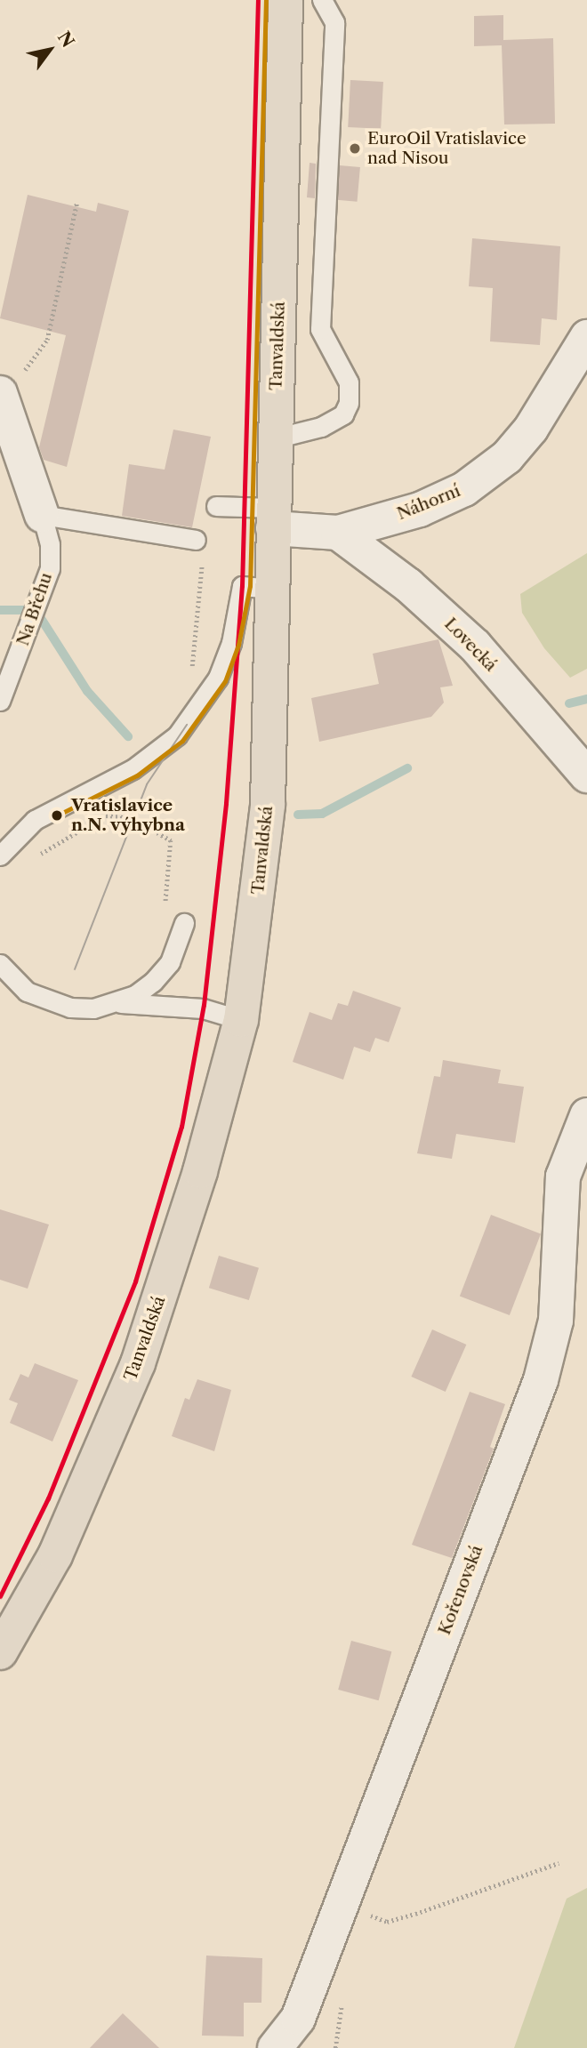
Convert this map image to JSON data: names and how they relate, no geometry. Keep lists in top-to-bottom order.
{
  "streets": {
    "main road": ["Tanvaldská"],
    "street": [
      "Náhorní",
      "Na Břehu",
      "Lovecká",
      "Kořenovská"
    ]
  },
  "crossings": [
    ["Tanvaldská", "Náhorní"],
    ["Náhorní", "Lovecká"]
  ],
  "places": ["EuroOil Vratislavice nad Nisou", "Vratislavice n.N. výhybna"],
  "north": "top right"
}
